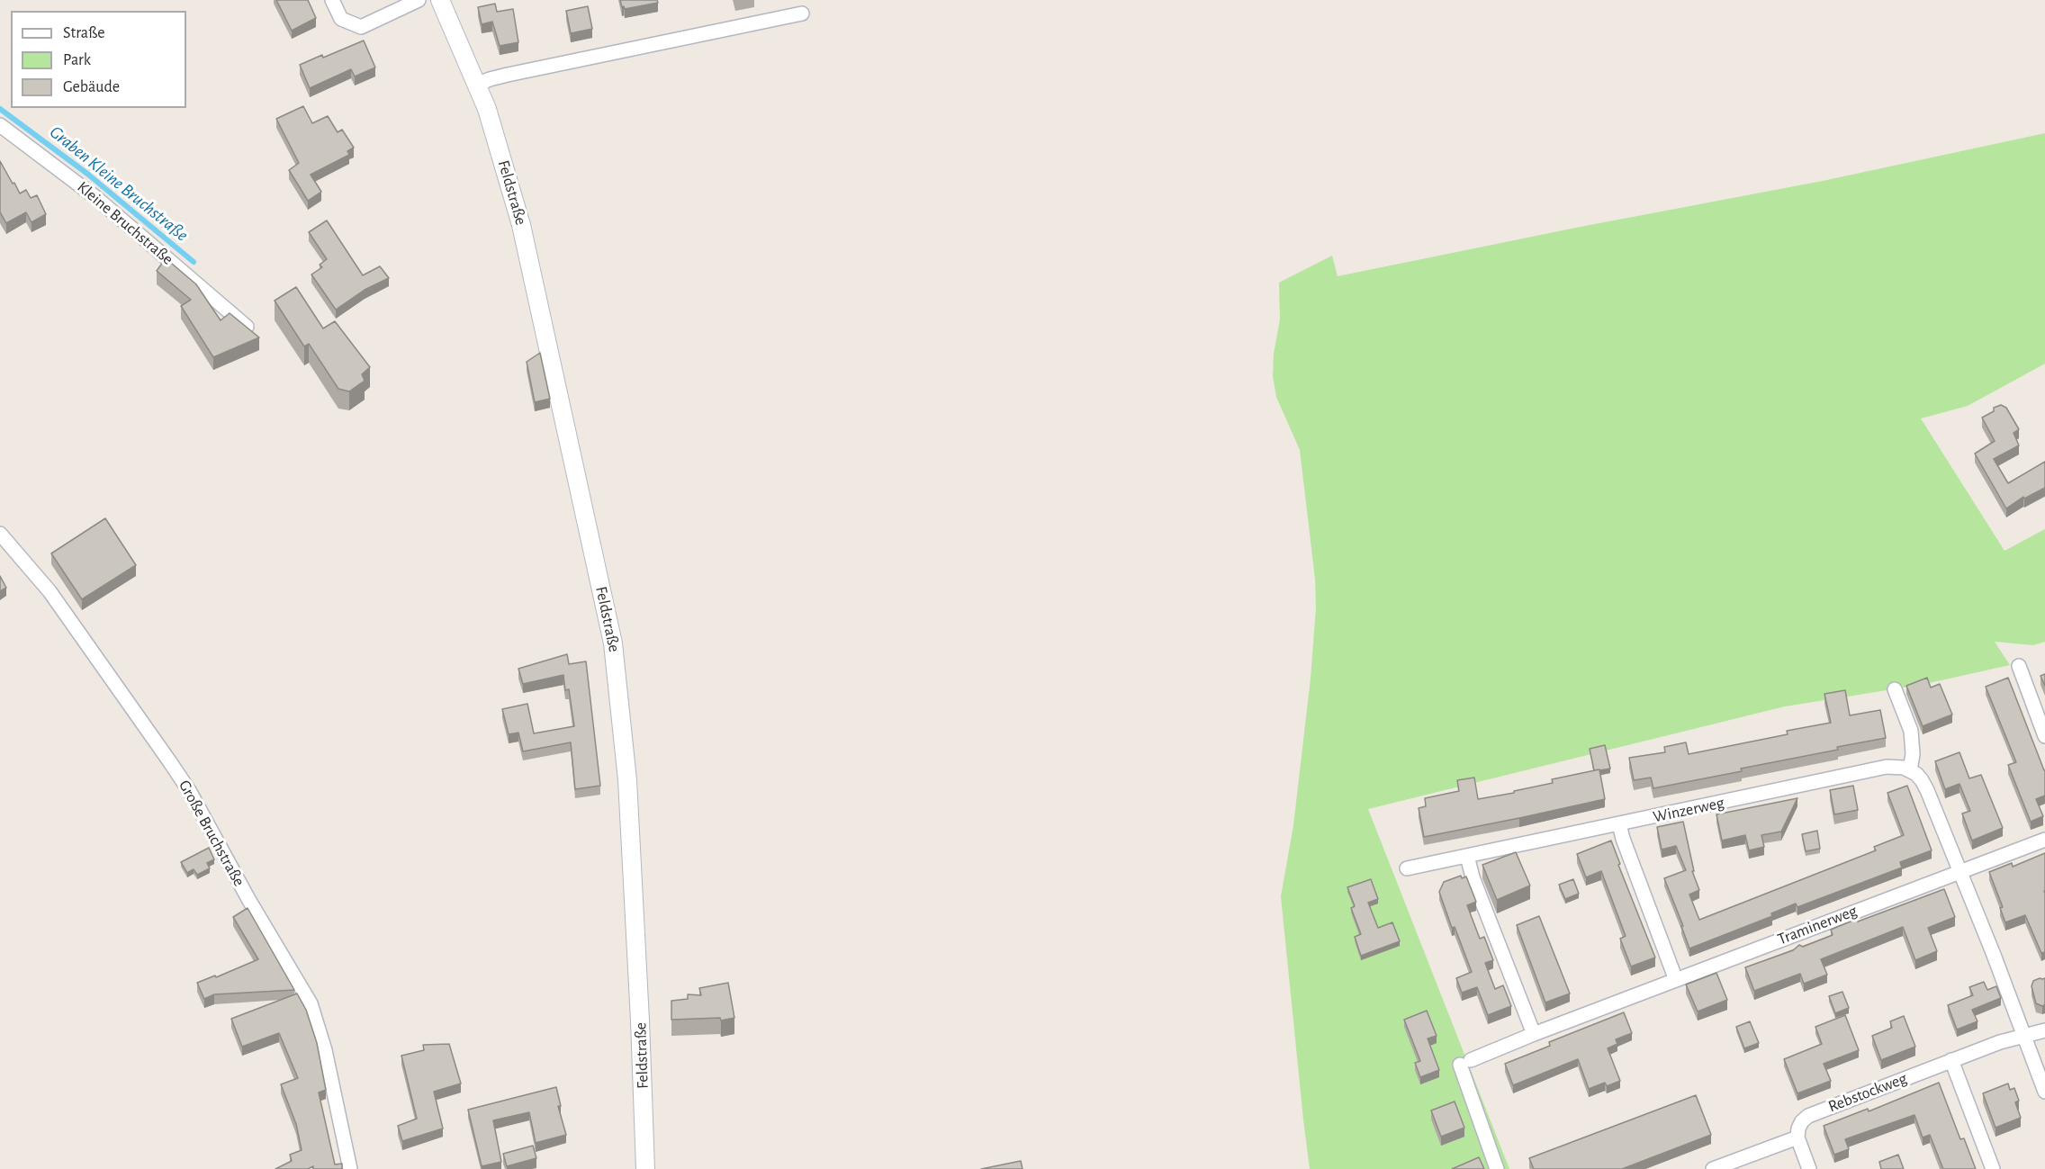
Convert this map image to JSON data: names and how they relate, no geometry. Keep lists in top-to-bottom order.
{
  "streets": {
    "street": [
      "Feldstraße",
      "Kleine Bruchstraße",
      "Winzerweg",
      "Große Bruchstraße",
      "Traminerweg",
      "Rebstockweg"
    ]
  },
  "water": ["Graben Kleine Bruchstraße"],
  "legend": ["Straße", "Park", "Gebäude"]
}
